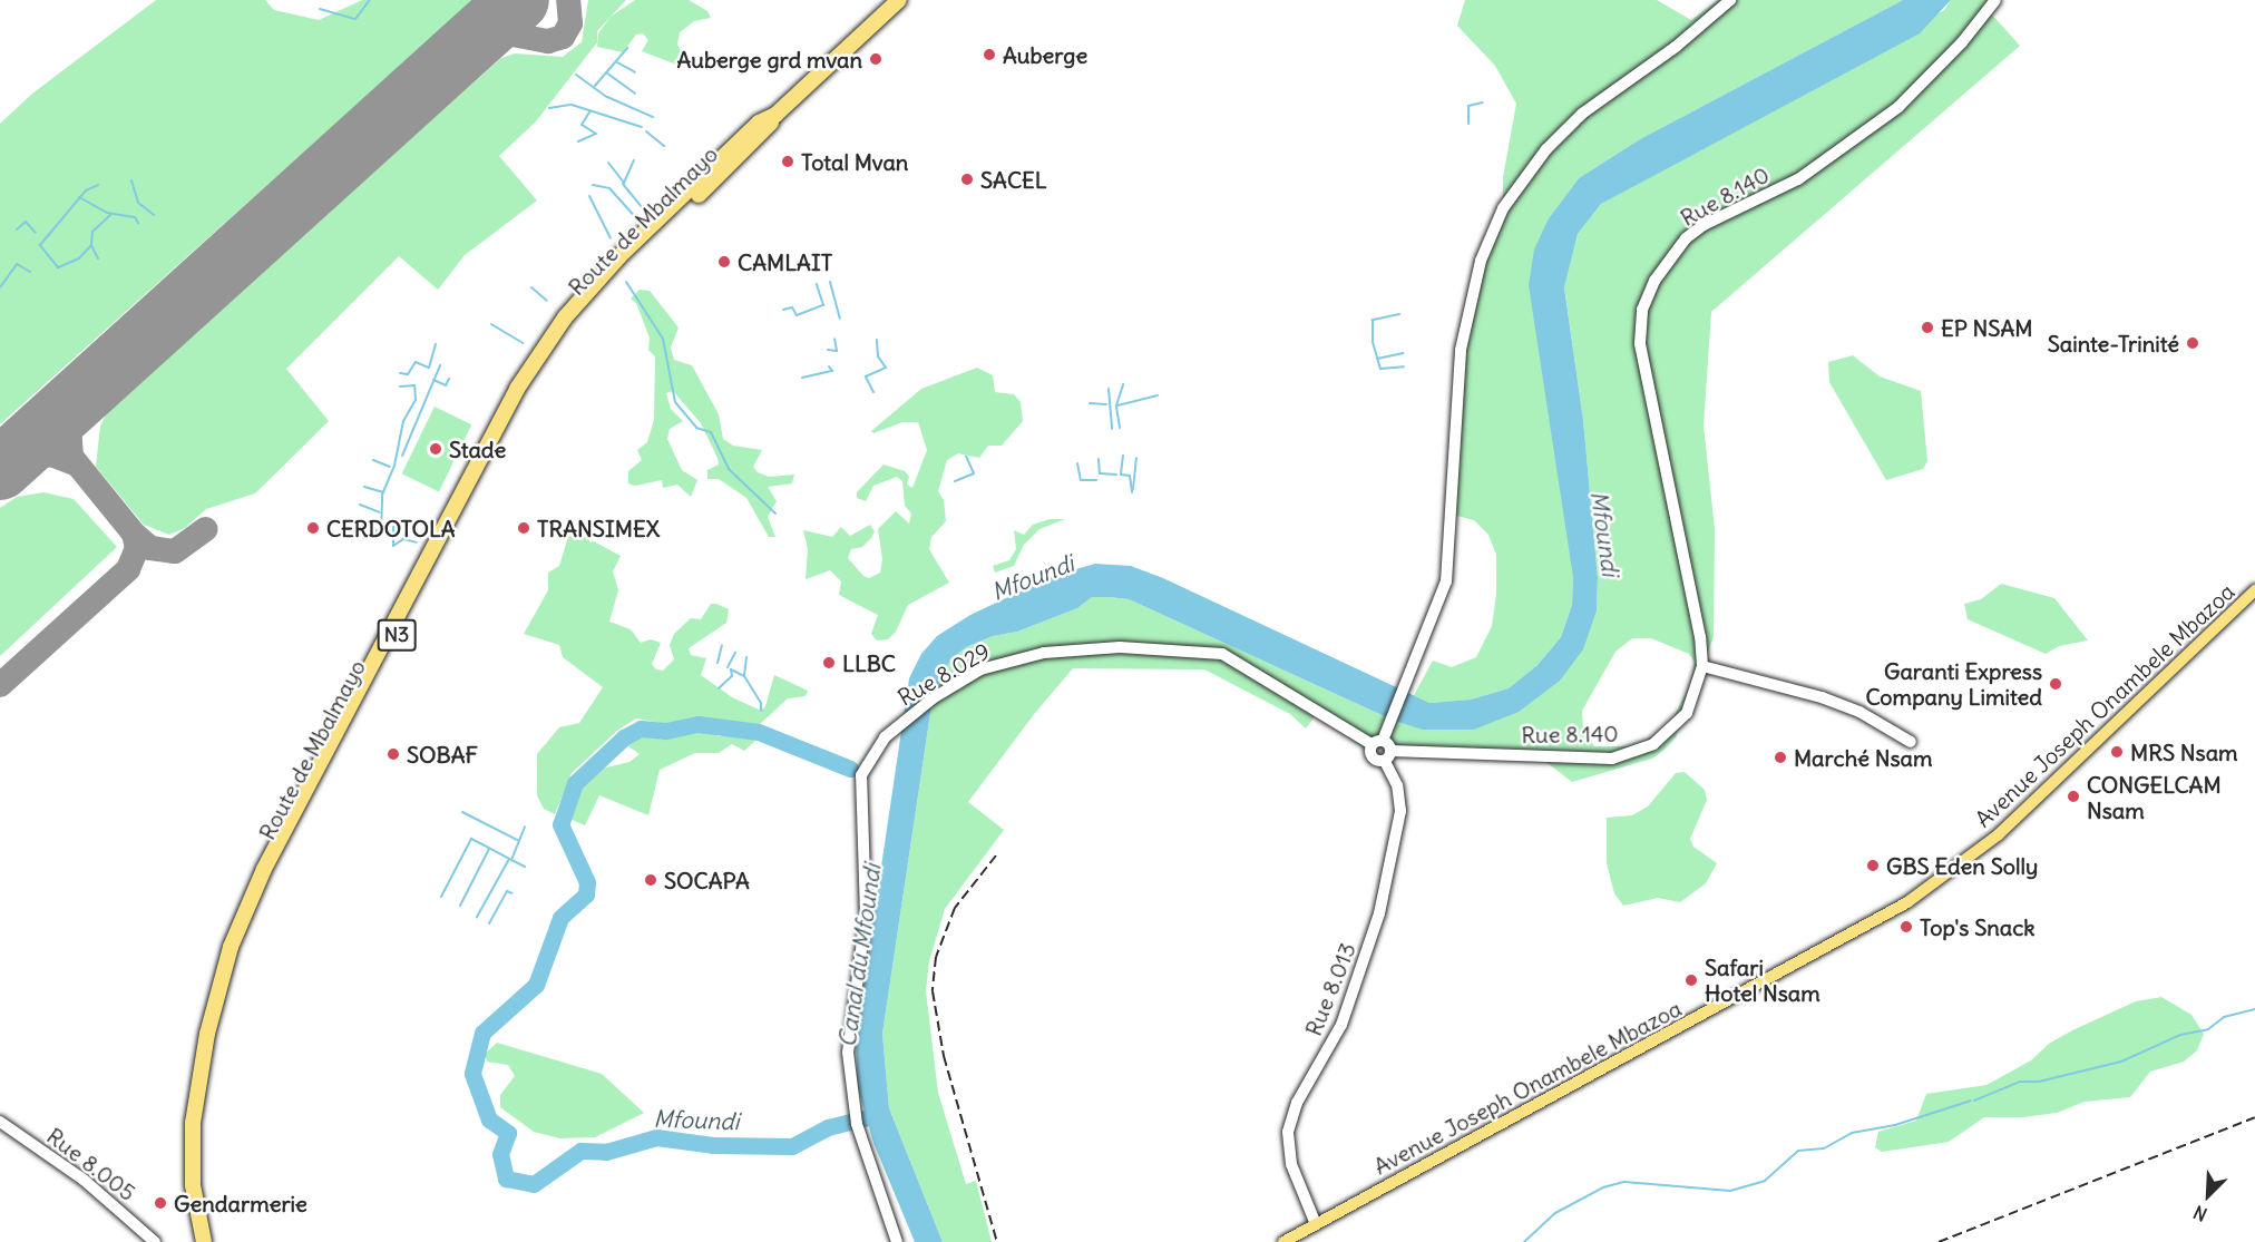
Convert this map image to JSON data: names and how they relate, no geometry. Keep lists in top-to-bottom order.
{
  "streets": {
    "highway": ["Route de Mbalmayo", "N3"],
    "main road": [
      "Rue 8.140",
      "Rue 8.029",
      "Avenue Joseph Onambele Mbazoa",
      "Rue 8.013",
      "Rue 8.005"
    ]
  },
  "crossings": [
    ["Rue 8.140", "Rue 8.029"],
    ["Rue 8.140", "Rue 8.013"],
    ["Route de Mbalmayo", "N3"],
    ["Rue 8.029", "Rue 8.013"],
    ["Avenue Joseph Onambele Mbazoa", "Rue 8.013"]
  ],
  "water": ["Mfoundi", "Canal du Mfoundi"],
  "places": [
    "Auberge",
    "Auberge grd mvan",
    "Total Mvan",
    "SACEL",
    "CAMLAIT",
    "EP NSAM",
    "Sainte-Trinité",
    "Stade",
    "CERDOTOLA",
    "TRANSIMEX",
    "LLBC",
    "Garanti Express Company Limited",
    "MRS Nsam",
    "SOBAF",
    "Marché Nsam",
    "CONGELCAM Nsam",
    "GBS Eden Solly",
    "SOCAPA",
    "Top's Snack",
    "Safari Hotel Nsam",
    "Gendarmerie"
  ],
  "north": "bottom left"
}
